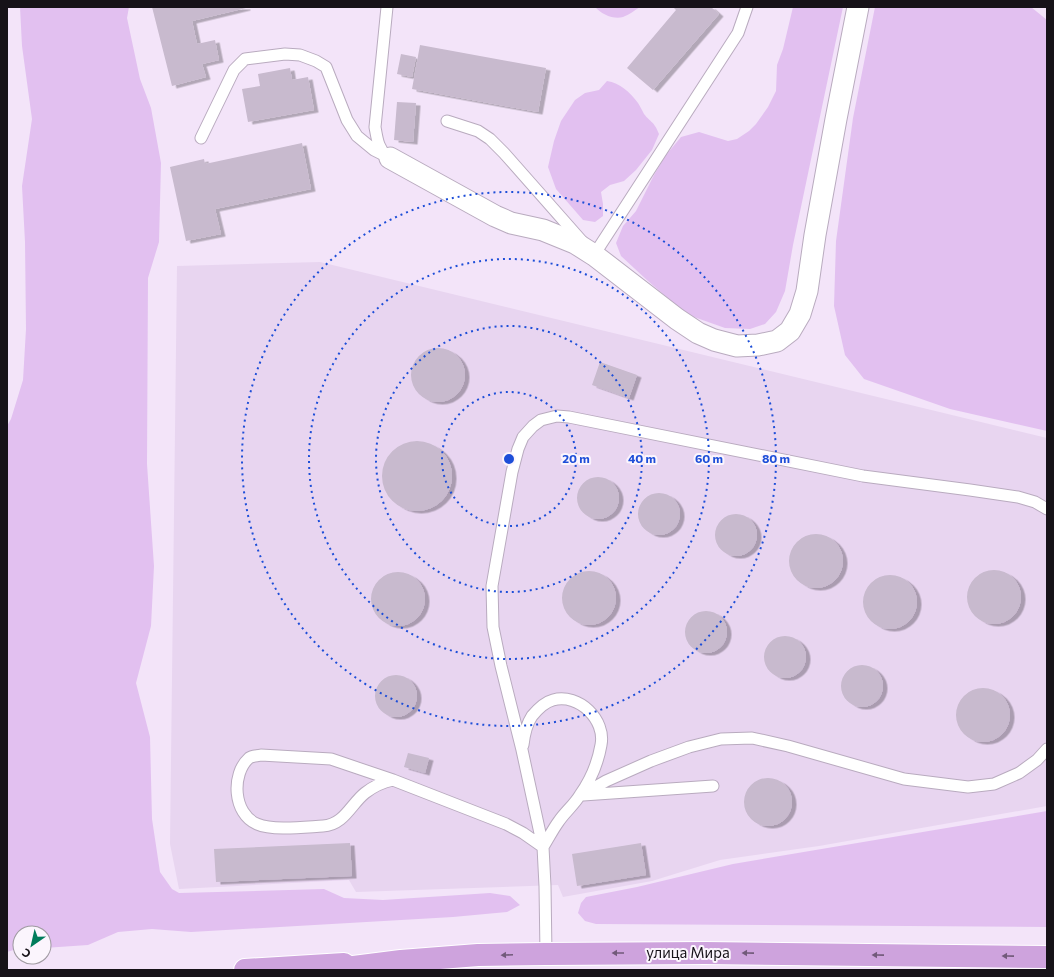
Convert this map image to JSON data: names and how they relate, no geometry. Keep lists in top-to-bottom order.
{
  "streets": {
    "main road": ["улица Мира"]
  },
  "one_way": ["улица Мира"],
  "north": "bottom left",
  "rings": [
    "20 m",
    "40 m",
    "60 m",
    "80 m"
  ]
}
